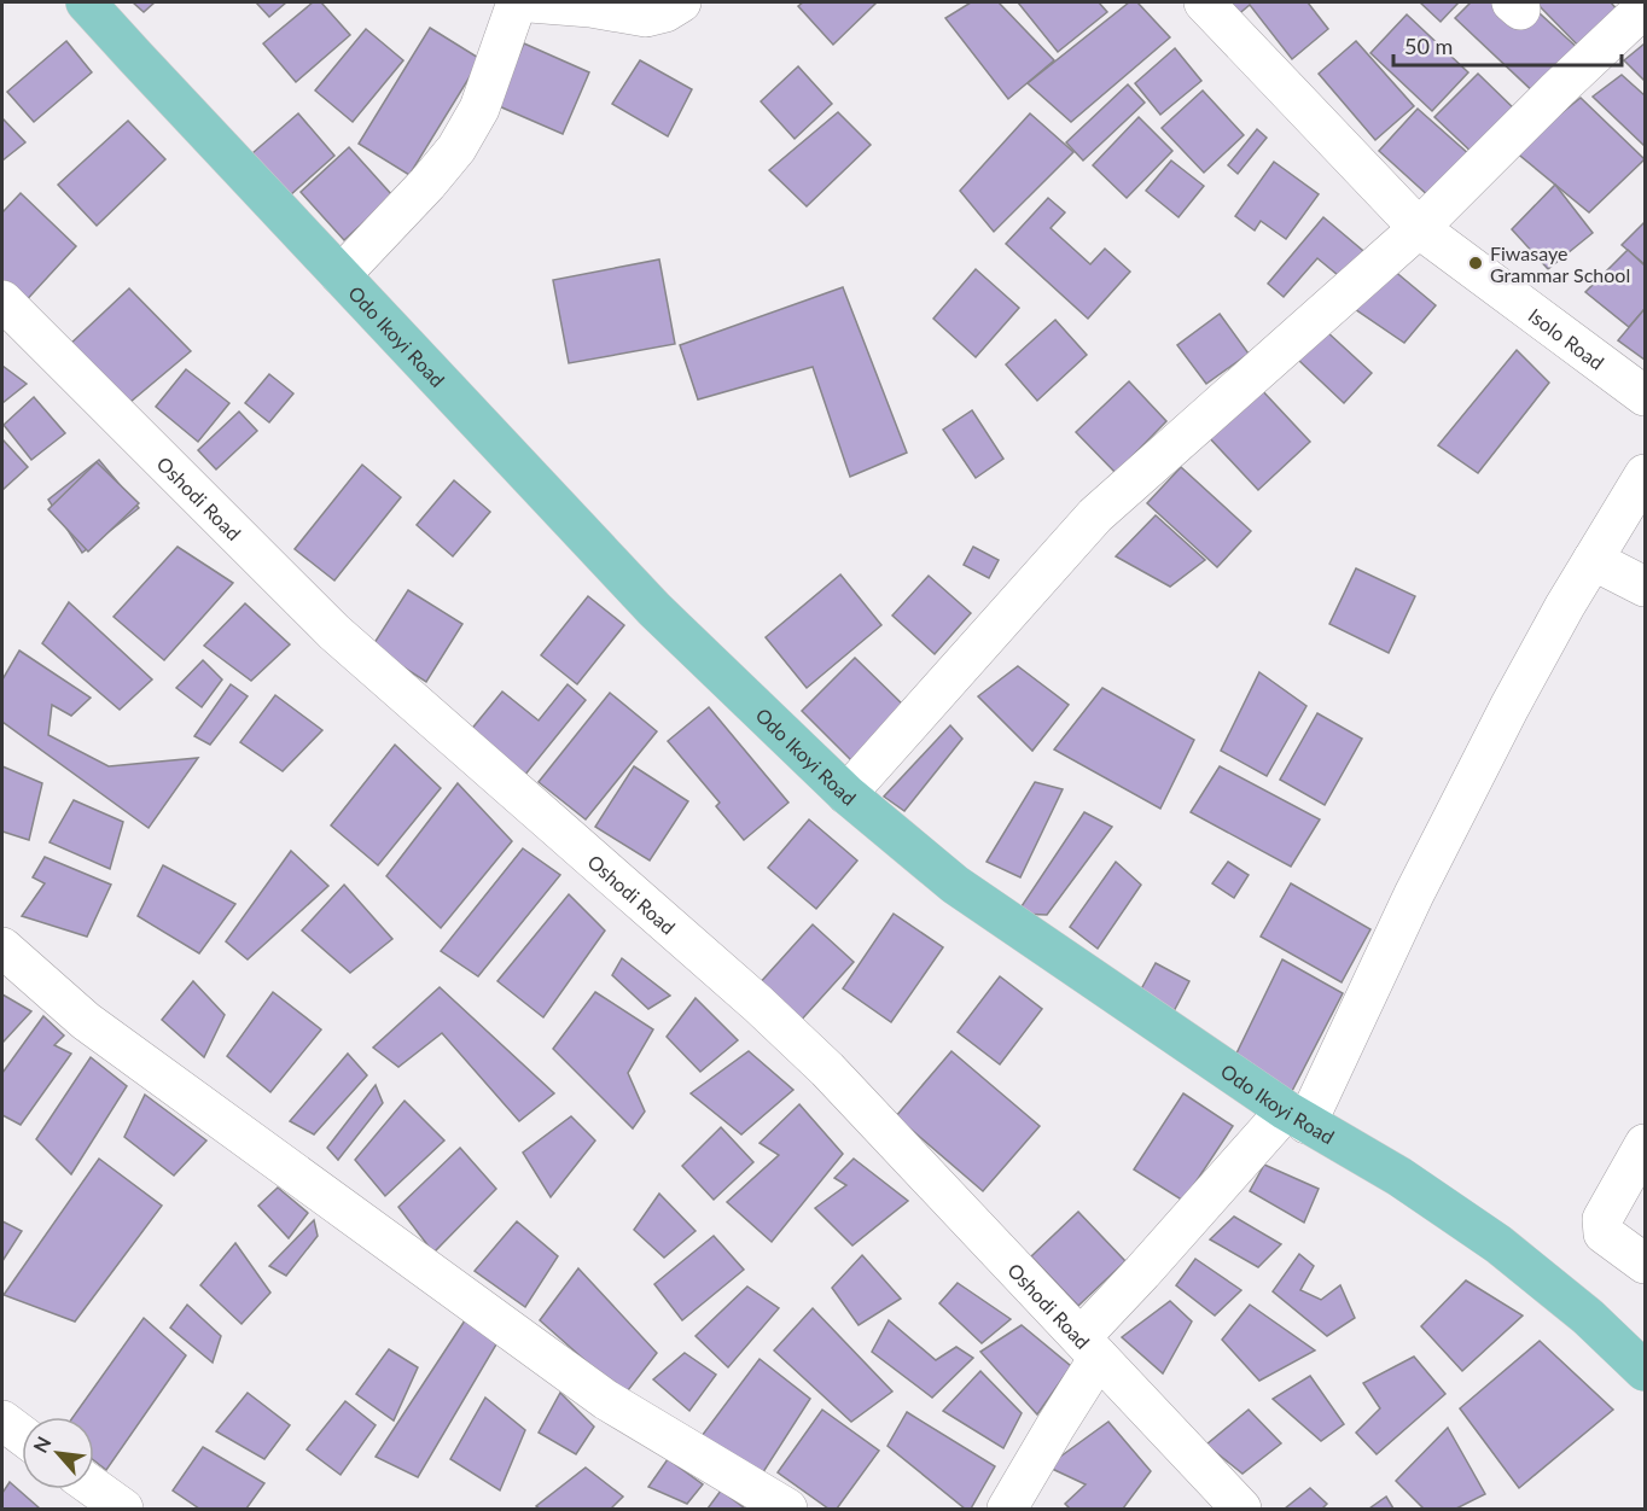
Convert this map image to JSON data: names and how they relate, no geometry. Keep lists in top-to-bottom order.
{
  "streets": {
    "main road": ["Odo Ikoyi Road"],
    "street": ["Isolo Road", "Oshodi Road"]
  },
  "places": ["Fiwasaye Grammar School"],
  "scale_bar": "50 m",
  "north": "top left"
}
